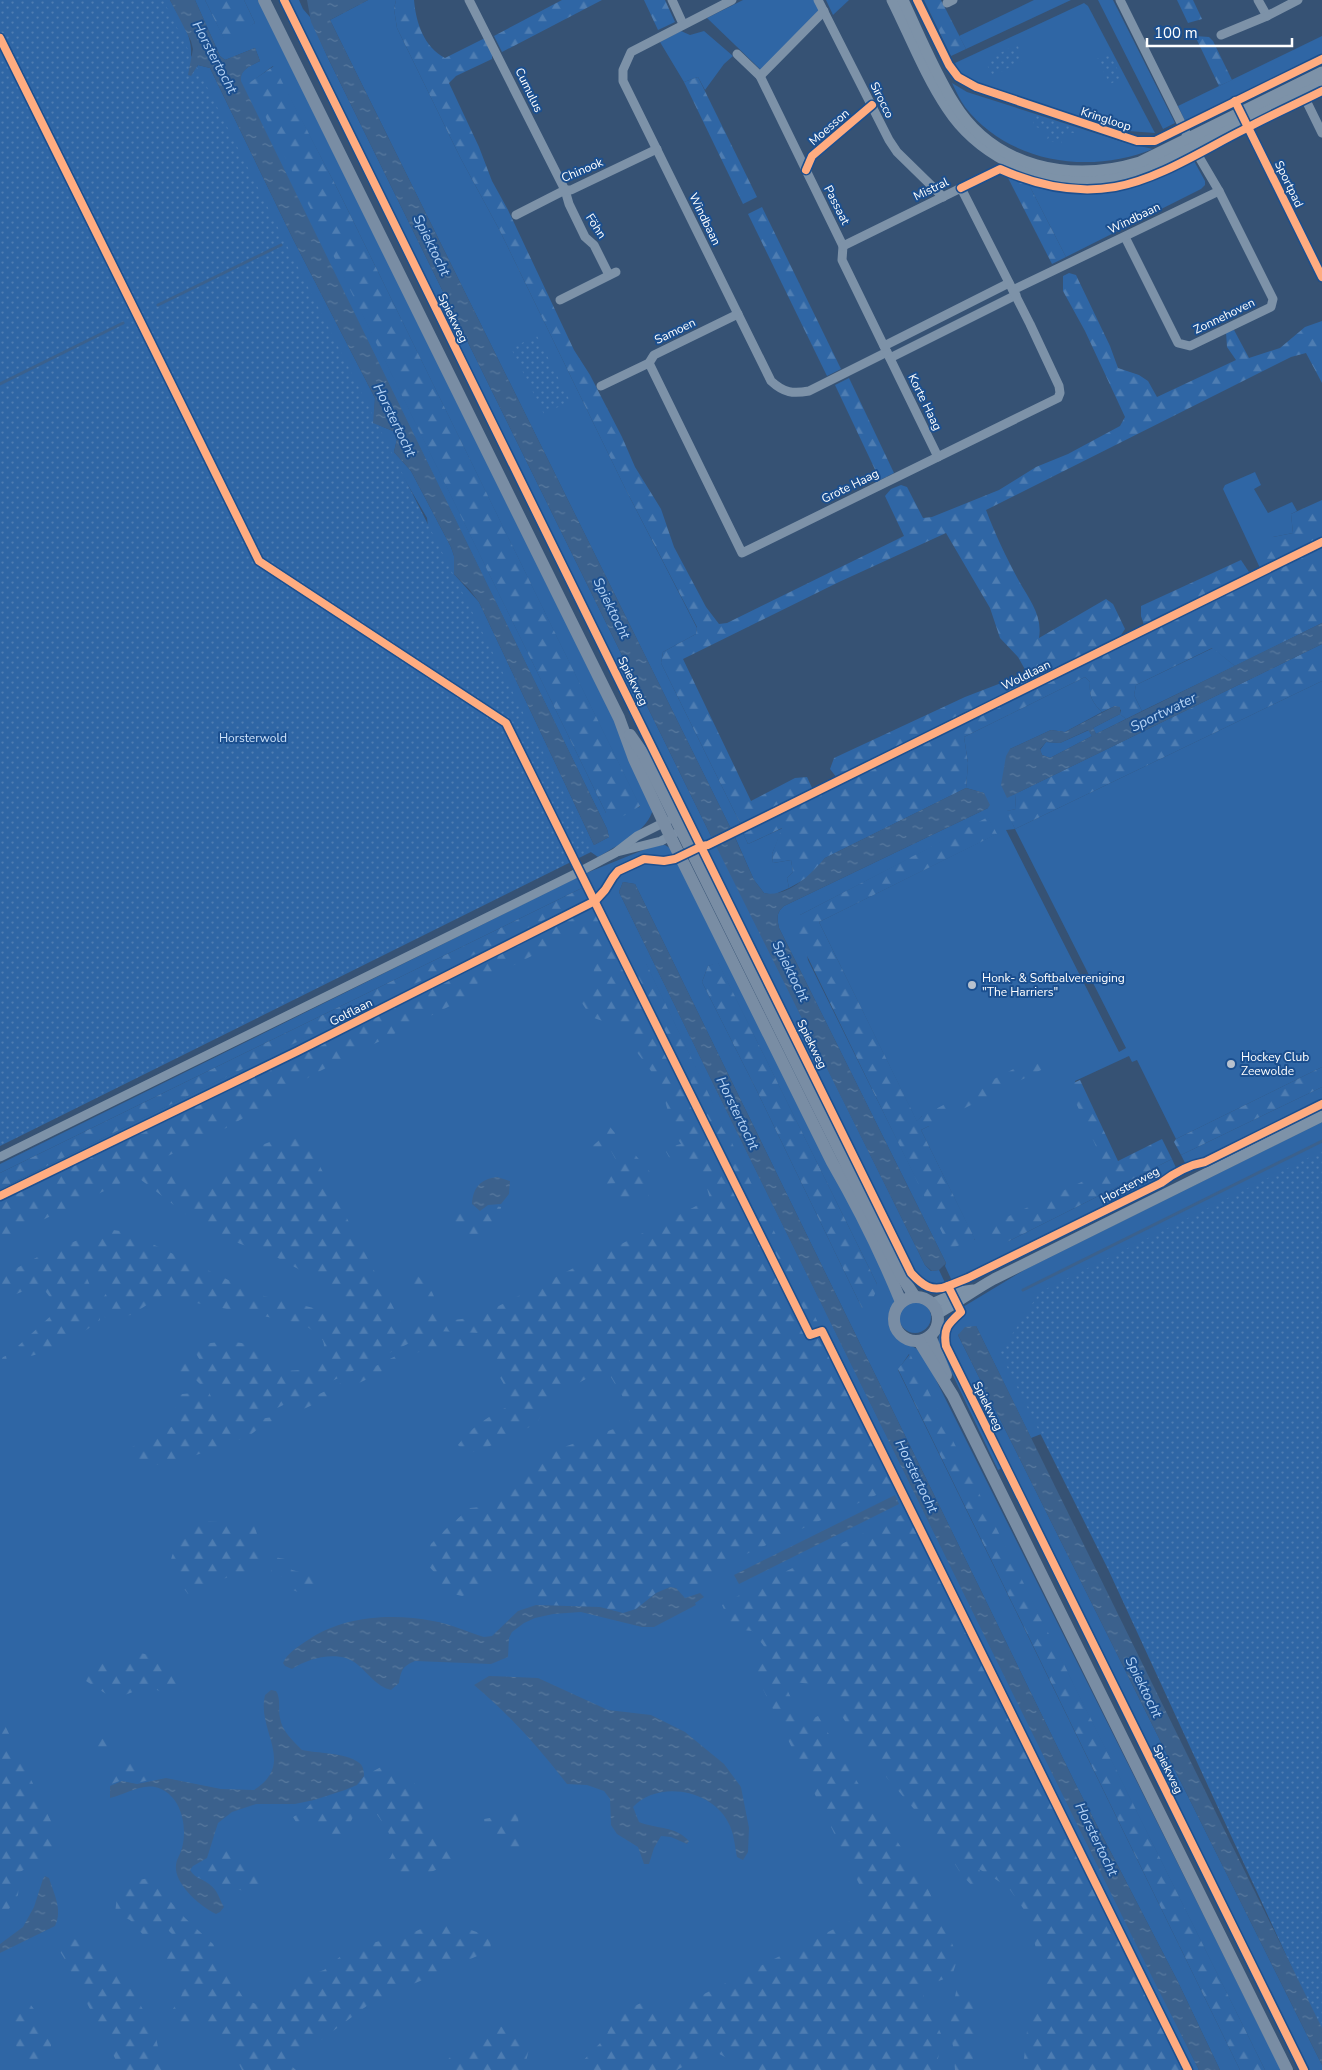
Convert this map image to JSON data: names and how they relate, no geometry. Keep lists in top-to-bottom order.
{
  "streets": {
    "main road": ["Spiekweg"],
    "street": [
      "Cumulus",
      "Sirocco",
      "Chinook",
      "Mistral",
      "Passaat",
      "Windbaan",
      "Föhn",
      "Zonnehoven",
      "Samoen",
      "Korte Haag",
      "Grote Haag",
      "Woldlaan",
      "Golflaan",
      "Horsterweg"
    ],
    "cycle path": ["Kringloop", "Moesson", "Sportpad"]
  },
  "crossings": [
    ["Cumulus", "Chinook"],
    ["Cumulus", "Föhn"],
    ["Sirocco", "Mistral"],
    ["Chinook", "Windbaan"],
    ["Chinook", "Föhn"],
    ["Mistral", "Passaat"],
    ["Mistral", "Windbaan"],
    ["Mistral", "Grote Haag"],
    ["Passaat", "Windbaan"],
    ["Passaat", "Korte Haag"],
    ["Windbaan", "Zonnehoven"],
    ["Windbaan", "Samoen"],
    ["Windbaan", "Korte Haag"],
    ["Windbaan", "Grote Haag"],
    ["Spiekweg", "Golflaan"],
    ["Spiekweg", "Horsterweg"],
    ["Samoen", "Grote Haag"],
    ["Korte Haag", "Grote Haag"]
  ],
  "water": ["Horstertocht", "Spiektocht", "Sportwater"],
  "parks": ["Horsterwold"],
  "places": ["Honk- & Softbalvereniging \"The Harriers\"", "Hockey Club Zeewolde"],
  "scale_bar": "100 m"
}
